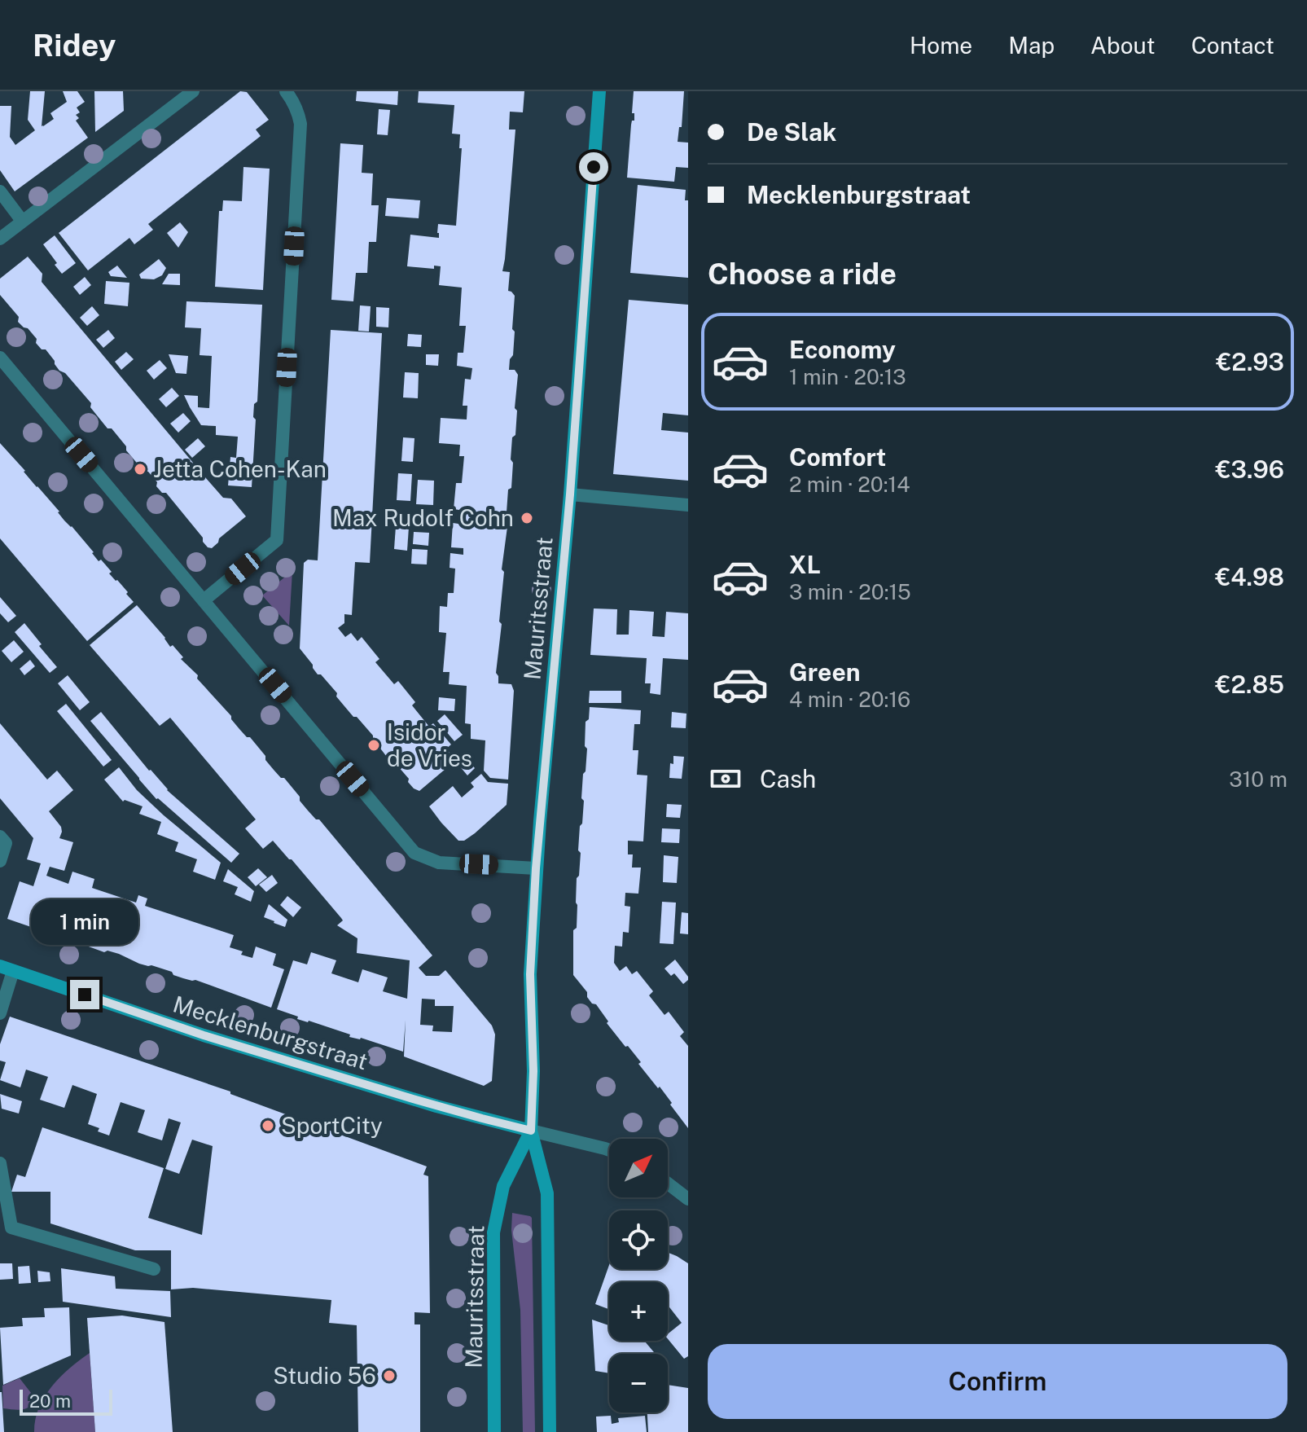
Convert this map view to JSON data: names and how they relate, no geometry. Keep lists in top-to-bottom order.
{
  "streets": {
    "main road": ["Mauritsstraat", "Mecklenburgstraat"]
  },
  "crossings": [
    ["Mauritsstraat", "Mecklenburgstraat"]
  ],
  "places": [
    "Jetta Cohen-Kan",
    "Max Rudolf Cohn",
    "Isidor de Vries",
    "SportCity",
    "Studio 56"
  ],
  "scale_bar": "20 m",
  "north": "top right",
  "page": {
    "header": "Ridey",
    "nav": [
      "Home",
      "Map",
      "About",
      "Contact"
    ],
    "banner": ["De Slak", "Mecklenburgstraat"],
    "heading": "Choose a ride",
    "list": [
      {
        "name": "Economy",
        "note": "1 min · 20:13",
        "value": "€2.93"
      },
      {
        "name": "Comfort",
        "note": "2 min · 20:14",
        "value": "€3.96"
      },
      {
        "name": "XL",
        "note": "3 min · 20:15",
        "value": "€4.98"
      },
      {
        "name": "Green",
        "note": "4 min · 20:16",
        "value": "€2.85"
      }
    ],
    "pay": ["Cash", "310 m"],
    "bubble": "1 min",
    "map_buttons": ["+", "−"],
    "buttons": "Confirm",
    "scale": "20 m"
  }
}
